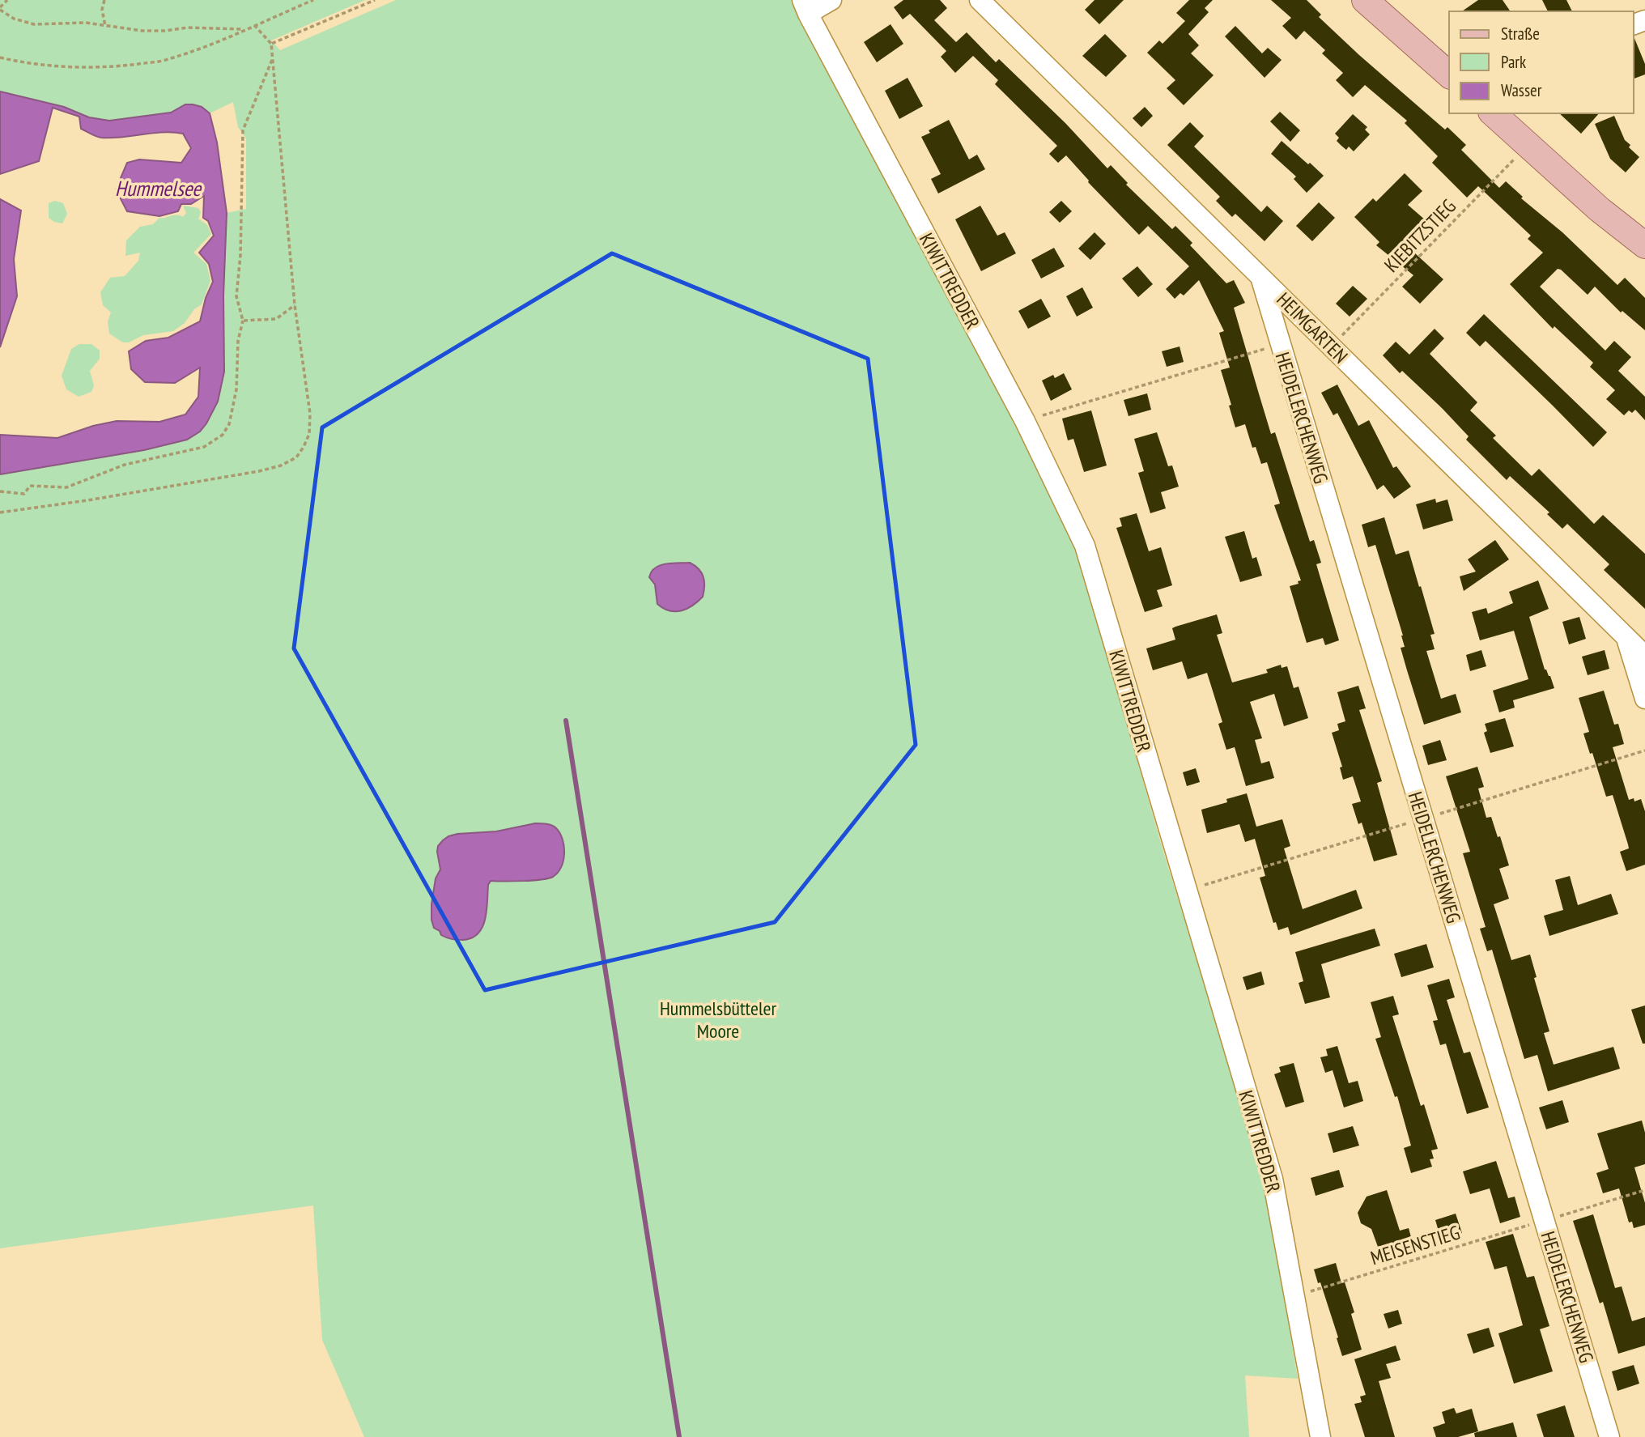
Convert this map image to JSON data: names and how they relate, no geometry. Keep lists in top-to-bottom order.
{
  "streets": {
    "street": ["KIWITTREDDER", "HEIMGARTEN", "HEIDELERCHENWEG"],
    "path": ["KIEBITZSTIEG", "MEISENSTIEG"]
  },
  "crossings": [
    ["KIEBITZSTIEG", "HEIMGARTEN"],
    ["HEIMGARTEN", "HEIDELERCHENWEG"]
  ],
  "water": ["Hummelsee"],
  "parks": ["Hummelsbütteler Moore"],
  "legend": ["Straße", "Park", "Wasser"]
}
